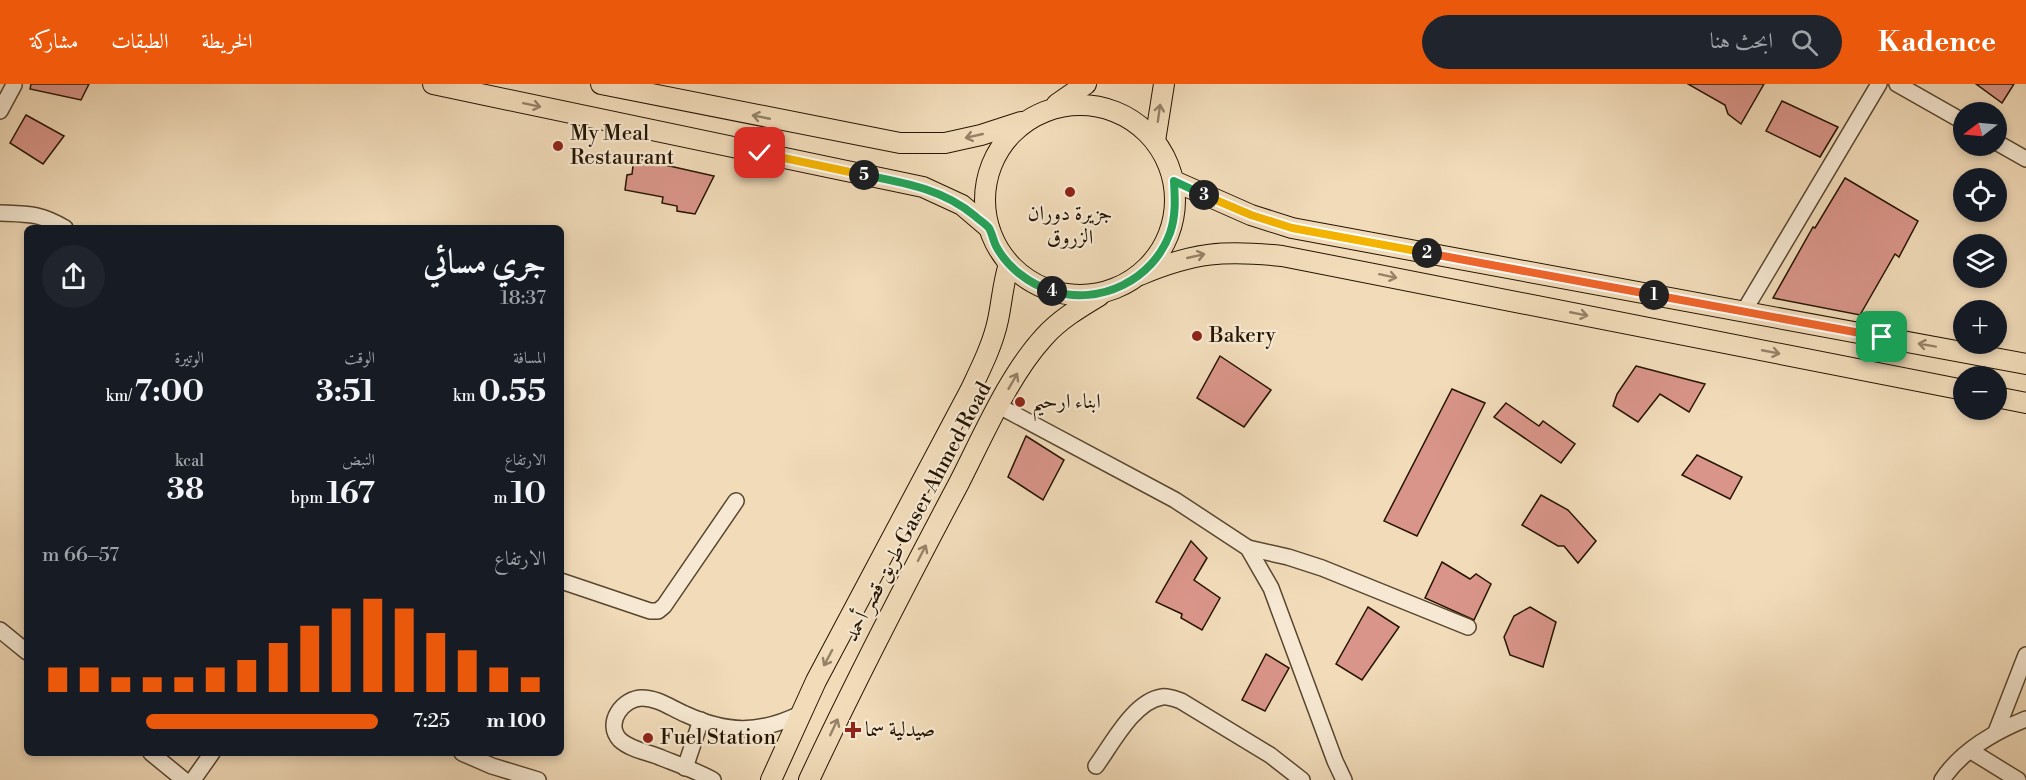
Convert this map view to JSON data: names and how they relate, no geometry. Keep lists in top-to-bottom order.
{
  "streets": {
    "main road": ["طريق قصر أحمد Gaser Ahmed Road"]
  },
  "places": {
    "other": [
      "My Meal Restaurant",
      "جزيرة دوران الزروق",
      "Bakery",
      "ابناء ارحيم",
      "Fuel Station"
    ],
    "health": ["صيدلية سما"]
  },
  "north": "left",
  "page": {
    "header": "Kadence",
    "search": "ابحث هنا",
    "nav": ["الخريطة", "الطبقات", "مشاركة"],
    "map_buttons": ["+", "−"],
    "pins": [
      "5",
      "3",
      "2",
      "4",
      "1"
    ],
    "heading": ["جري مسائي", "18:37"],
    "stats": [
      ["المسافة", "0.55 km"],
      ["الوقت", "3:51"],
      ["الوتيرة", "7:00 /km"],
      ["الارتفاع", "10 m"],
      ["النبض", "167 bpm"],
      ["kcal", "38"]
    ],
    "chart": ["الارتفاع", "57–66 m"],
    "list": [
      {
        "name": "100 m",
        "note": "7:25"
      }
    ]
  }
}
